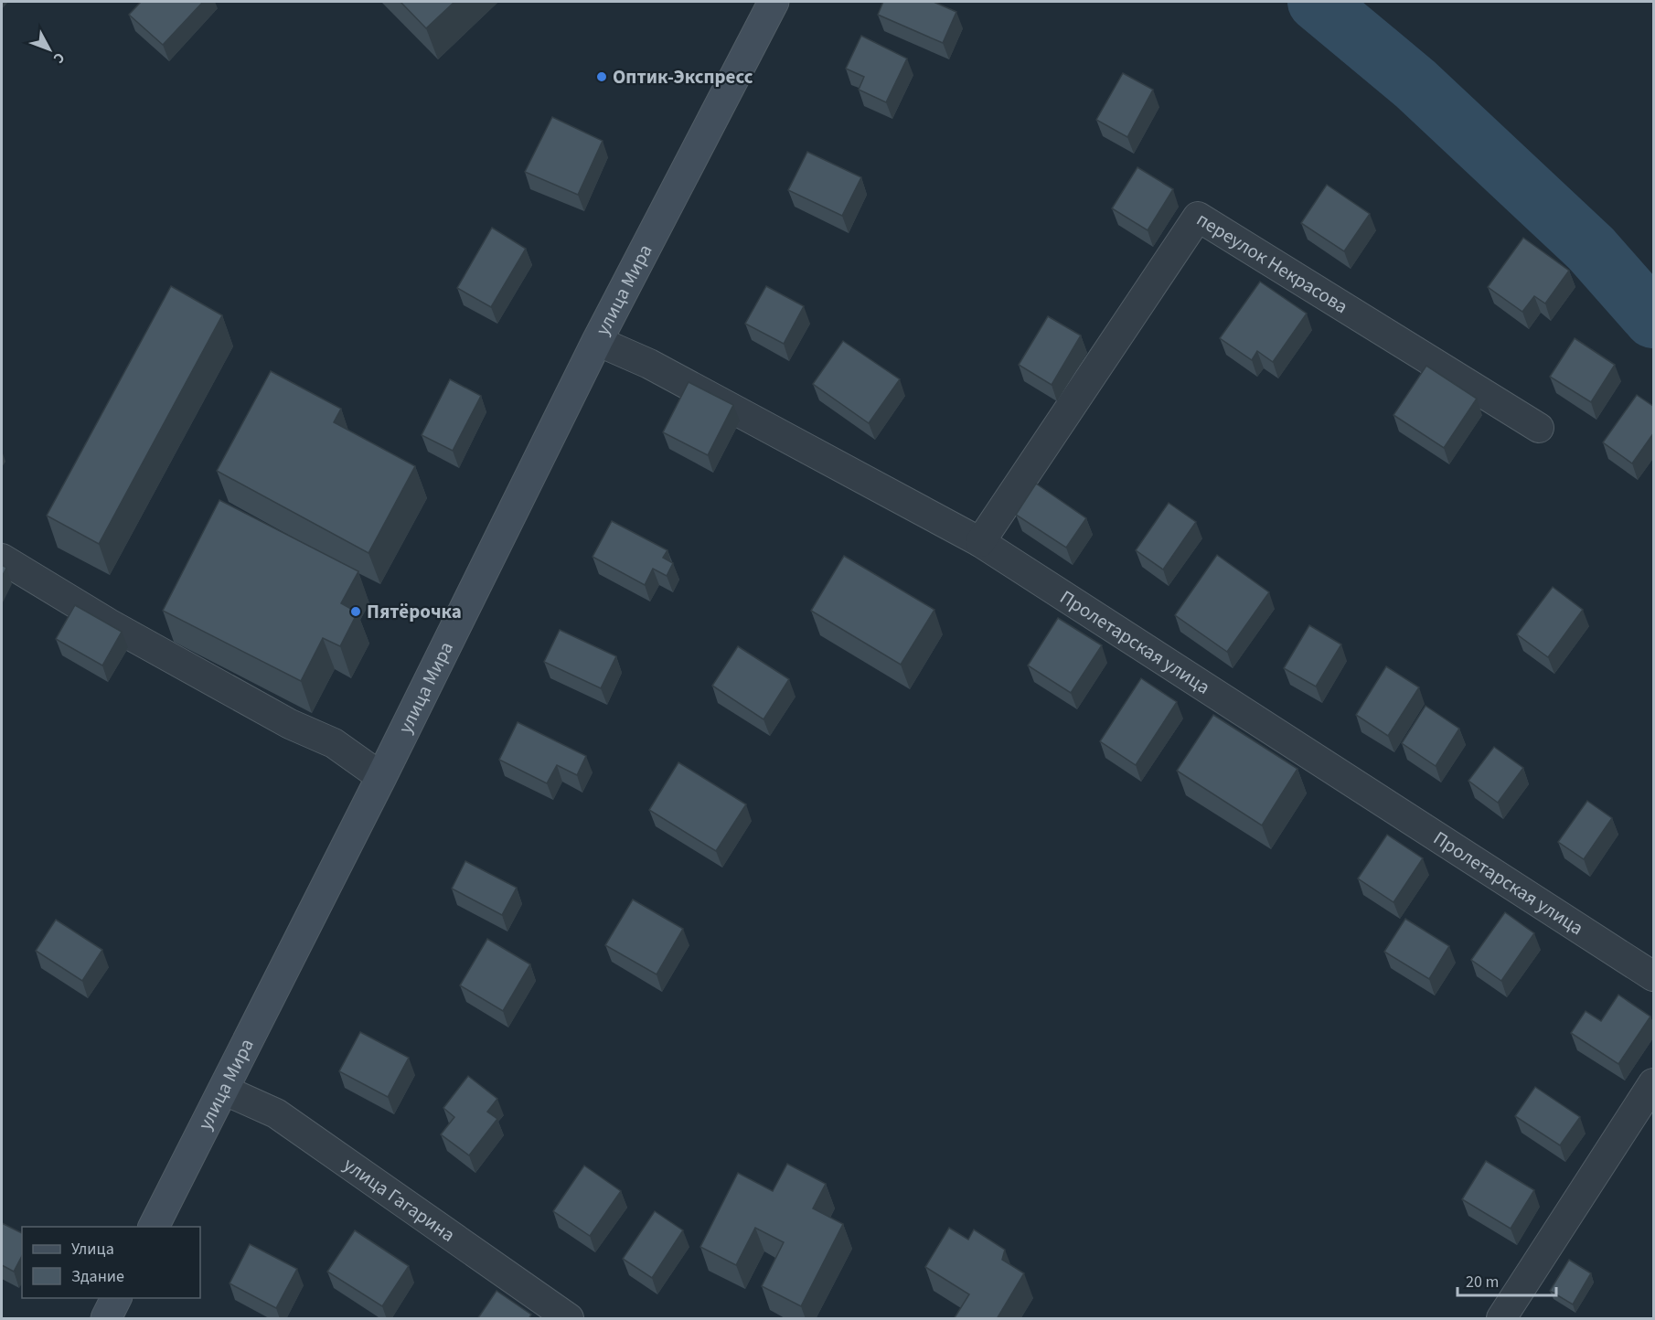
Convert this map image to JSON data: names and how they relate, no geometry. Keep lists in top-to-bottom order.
{
  "streets": {
    "main road": ["улица Мира"],
    "street": ["переулок Некрасова", "Пролетарская улица", "улица Гагарина"]
  },
  "crossings": [
    ["переулок Некрасова", "Пролетарская улица"],
    ["улица Мира", "Пролетарская улица"],
    ["улица Мира", "улица Гагарина"]
  ],
  "places": ["Оптик-Экспресс", "Пятёрочка"],
  "legend": ["Улица", "Здание"],
  "scale_bar": "20 m",
  "north": "bottom right"
}
